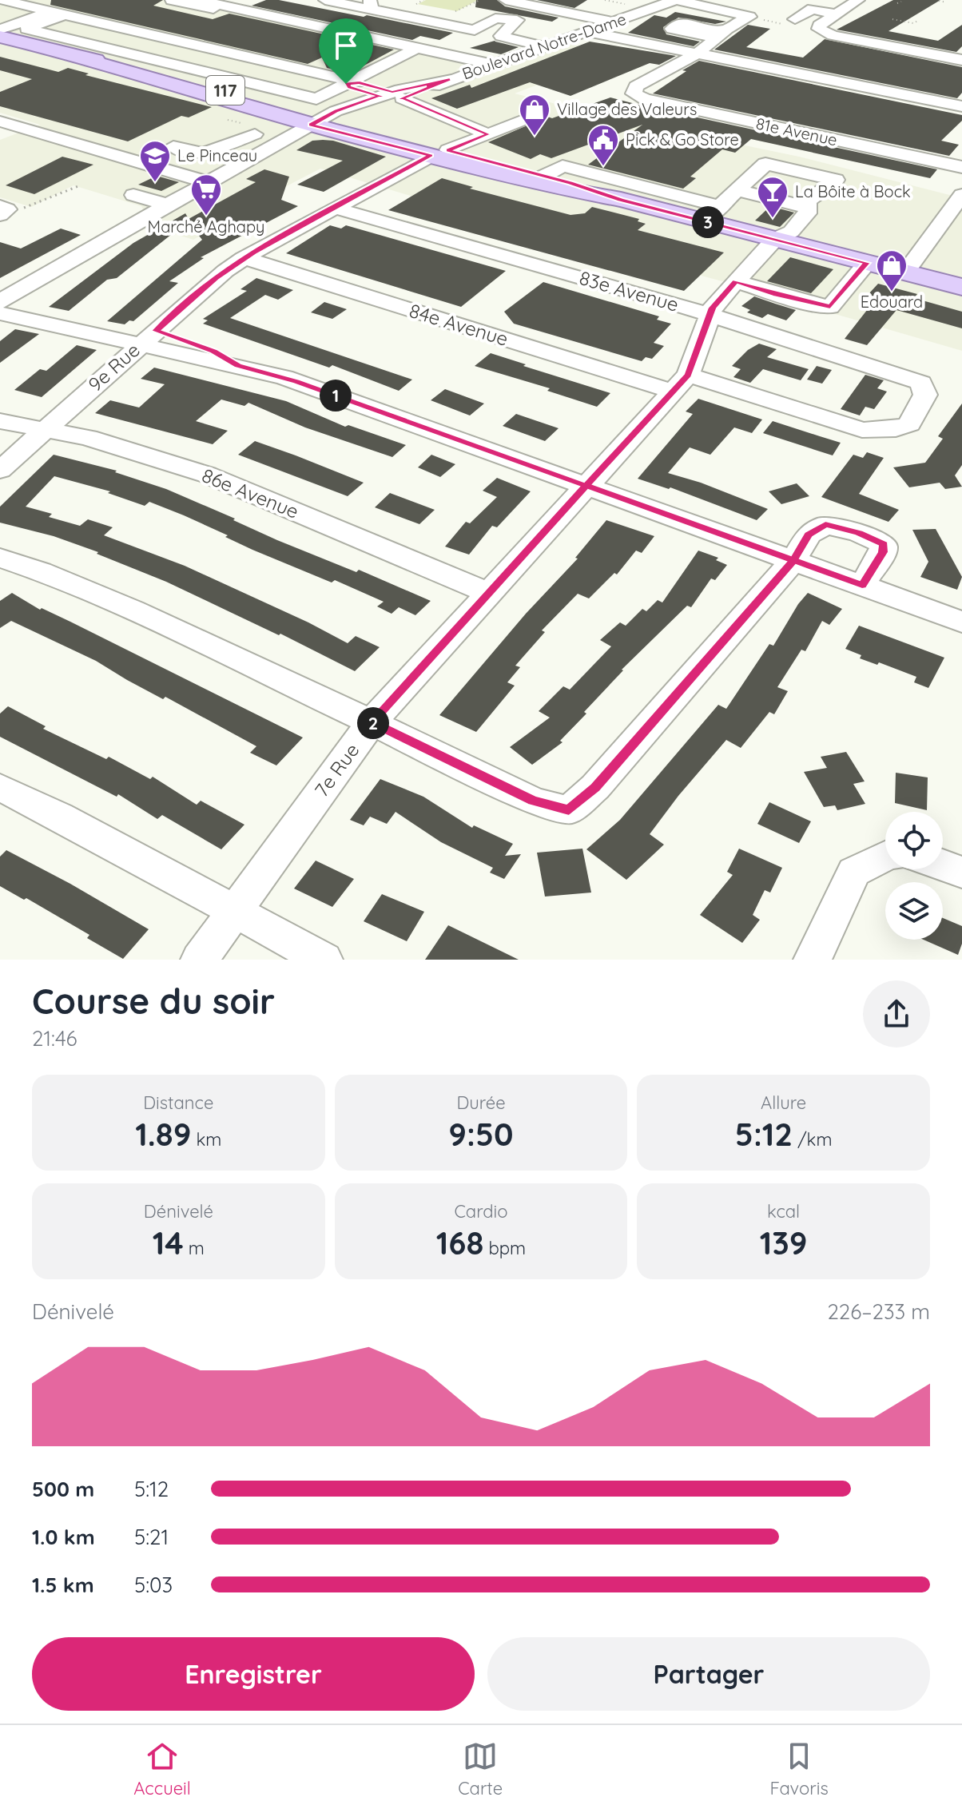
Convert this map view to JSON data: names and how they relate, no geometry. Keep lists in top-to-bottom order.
{
  "streets": {
    "main road": ["117"],
    "street": [
      "Boulevard Notre-Dame",
      "81e Avenue",
      "83e Avenue",
      "84e Avenue",
      "9e Rue",
      "86e Avenue",
      "7e Rue"
    ]
  },
  "crossings": [
    ["Boulevard Notre-Dame", "117"],
    ["117", "9e Rue"],
    ["117", "7e Rue"],
    ["83e Avenue", "84e Avenue"],
    ["83e Avenue", "9e Rue"],
    ["83e Avenue", "7e Rue"],
    ["84e Avenue", "9e Rue"],
    ["84e Avenue", "7e Rue"],
    ["9e Rue", "86e Avenue"],
    ["86e Avenue", "7e Rue"]
  ],
  "places": {
    "shop": ["Village des Valeurs", "Edouard"],
    "public building": ["Pick & Go Store"],
    "school or university": ["Le Pinceau"],
    "supermarket": ["Marché Aghapy"],
    "bar": ["La Bôite à Bock"]
  },
  "page": {
    "pins": ["3", "1", "2"],
    "heading": ["Course du soir", "21:46"],
    "stats": [
      ["Distance", "1.89 km"],
      ["Durée", "9:50"],
      ["Allure", "5:12 /km"],
      ["Dénivelé", "14 m"],
      ["Cardio", "168 bpm"],
      ["kcal", "139"]
    ],
    "chart": ["Dénivelé", "226–233 m"],
    "list": [
      {
        "name": "500 m",
        "note": "5:12"
      },
      {
        "name": "1.0 km",
        "note": "5:21"
      },
      {
        "name": "1.5 km",
        "note": "5:03"
      }
    ],
    "buttons": ["Enregistrer", "Partager"],
    "tabs": ["Accueil", "Carte", "Favoris"]
  }
}
